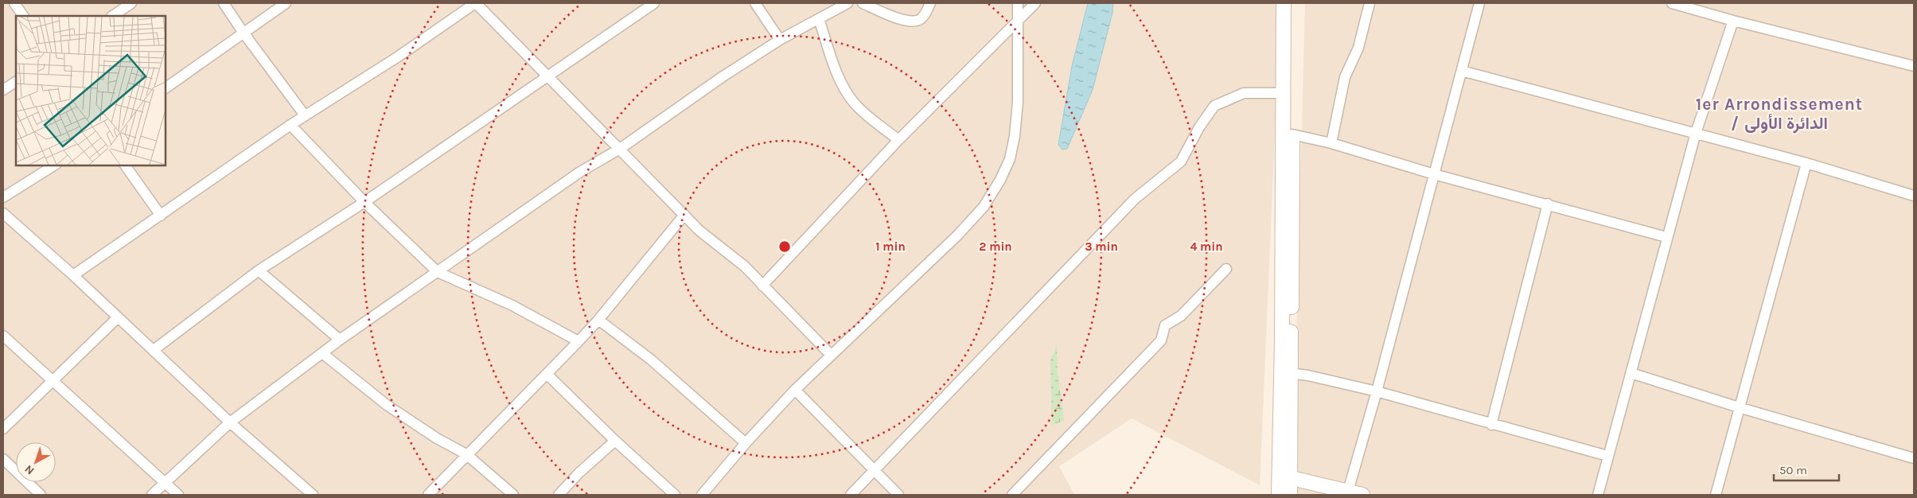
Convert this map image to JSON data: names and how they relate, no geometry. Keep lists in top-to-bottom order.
{
  "districts": ["1er Arrondissement / الدائرة الأولى"],
  "scale_bar": "50 m",
  "north": "bottom left",
  "rings": [
    "1 min",
    "2 min",
    "3 min",
    "4 min"
  ]
}
